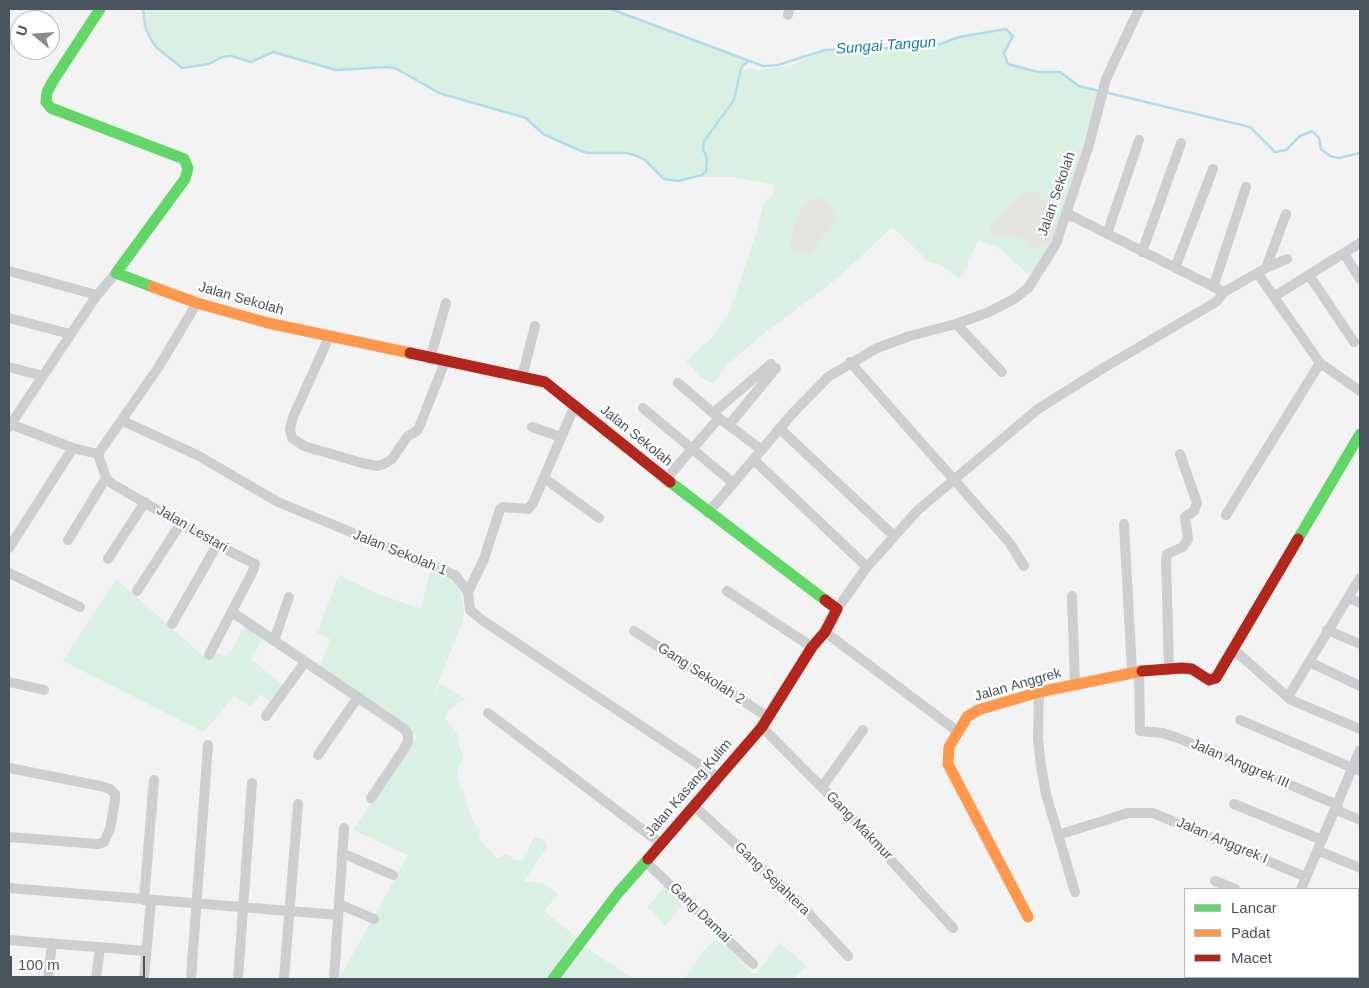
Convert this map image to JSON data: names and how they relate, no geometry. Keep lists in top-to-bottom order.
{
  "streets": {
    "street": [
      "Jalan Sekolah",
      "Jalan Lestari",
      "Jalan Sekolah 1",
      "Gang Sekolah 2",
      "Jalan Anggrek",
      "Jalan Anggrek III",
      "Jalan Kasang Kulim",
      "Gang Makmur",
      "Jalan Anggrek I",
      "Gang Sejahtera",
      "Gang Damai"
    ]
  },
  "crossings": [
    ["Jalan Sekolah", "Jalan Kasang Kulim"],
    ["Jalan Sekolah 1", "Jalan Kasang Kulim"],
    ["Gang Sekolah 2", "Jalan Kasang Kulim"],
    ["Gang Sekolah 2", "Gang Makmur"],
    ["Jalan Anggrek", "Jalan Anggrek III"],
    ["Jalan Kasang Kulim", "Gang Makmur"],
    ["Jalan Kasang Kulim", "Gang Sejahtera"],
    ["Jalan Kasang Kulim", "Gang Damai"]
  ],
  "water": ["Sungai Tangun"],
  "legend": ["Lancar", "Padat", "Macet"],
  "scale_bar": "100 m",
  "north": "left"
}
